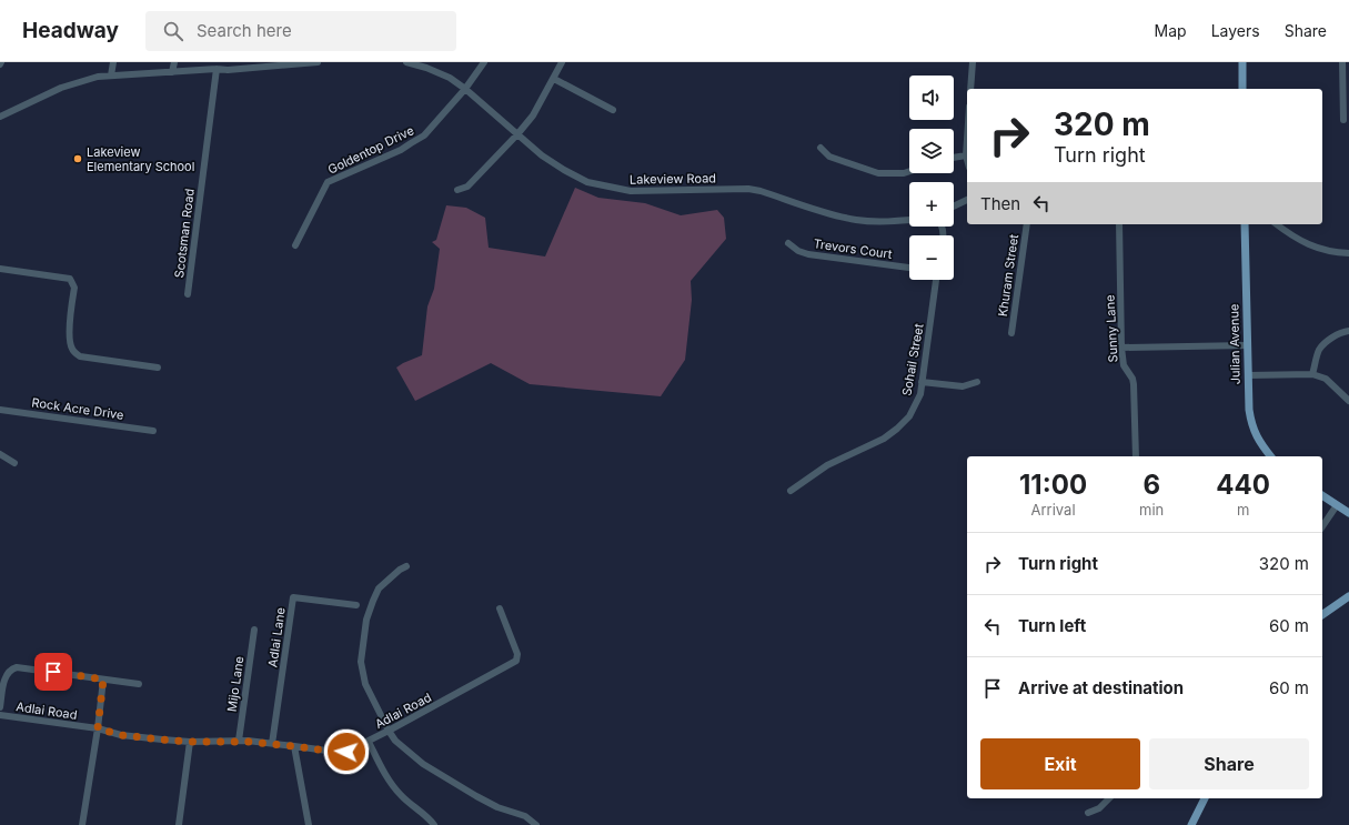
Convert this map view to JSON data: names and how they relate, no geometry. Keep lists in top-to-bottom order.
{
  "streets": {
    "main road": ["Julian Avenue"],
    "street": [
      "Goldentop Drive",
      "Lakeview Road",
      "Scotsman Road",
      "Trevors Court",
      "Khuram Street",
      "Sunny Lane",
      "Sohail Street",
      "Rock Acre Drive",
      "Adlai Lane",
      "Mijo Lane",
      "Adlai Road"
    ]
  },
  "crossings": [
    ["Goldentop Drive", "Lakeview Road"],
    ["Adlai Lane", "Adlai Road"],
    ["Mijo Lane", "Adlai Road"]
  ],
  "places": ["Lakeview Elementary School"],
  "page": {
    "header": "Headway",
    "search": "Search here",
    "nav": ["Map", "Layers", "Share"],
    "map_buttons": ["+", "−"],
    "turn": ["320 m", "Turn right"],
    "then": "Then",
    "eta": [
      "11:00",
      "Arrival",
      "6",
      "min",
      "440",
      "m"
    ],
    "list": [
      {
        "name": "Turn right",
        "value": "320 m"
      },
      {
        "name": "Turn left",
        "value": "60 m"
      },
      {
        "name": "Arrive at destination",
        "value": "60 m"
      }
    ],
    "buttons": ["Exit", "Share"]
  }
}
